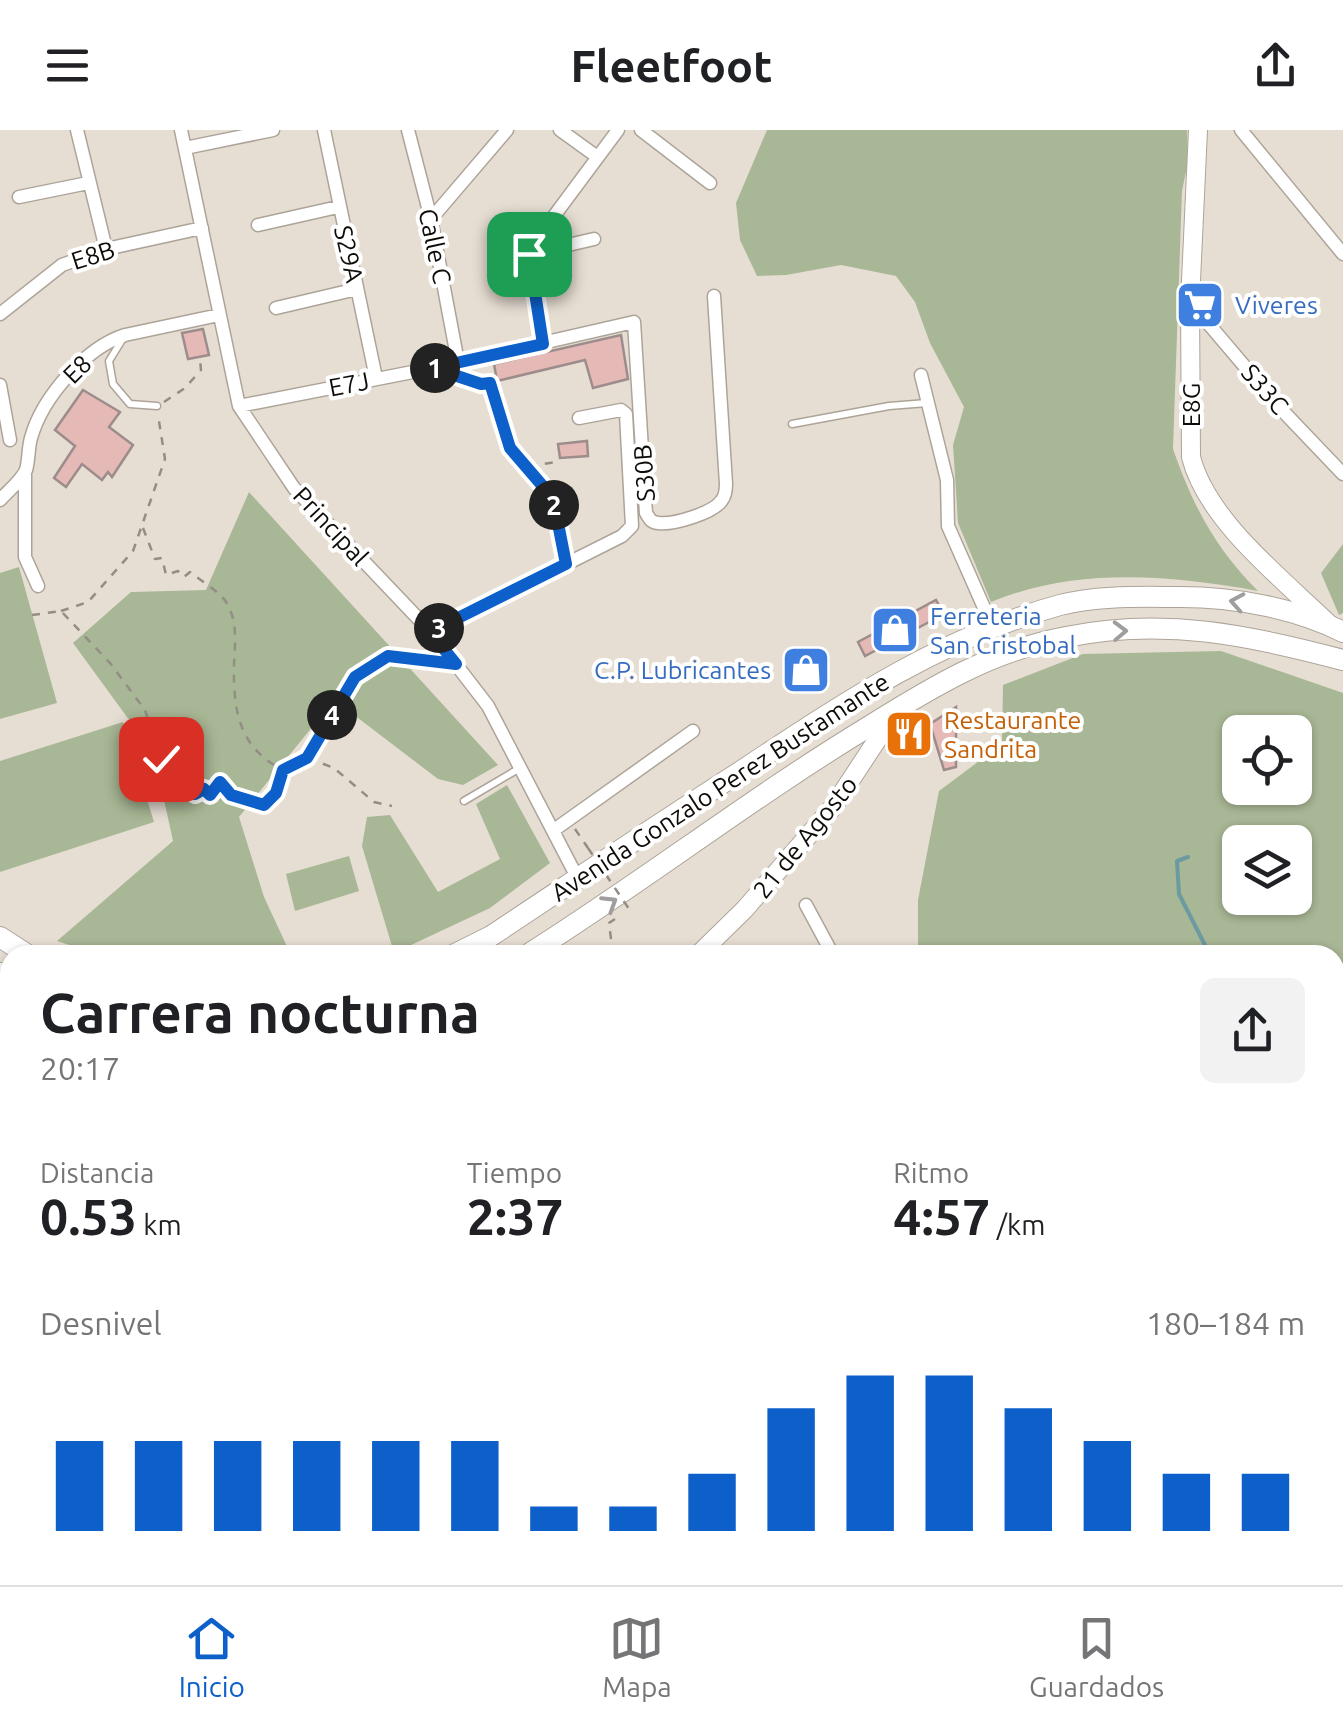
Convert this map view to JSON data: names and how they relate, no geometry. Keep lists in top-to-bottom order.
{
  "streets": {
    "main road": ["Avenida Gonzalo Perez Bustamante"],
    "street": [
      "Calle C",
      "S29A",
      "E8B",
      "E8",
      "E7J",
      "S33C",
      "E8G",
      "S30B",
      "Principal",
      "21 de Agosto"
    ]
  },
  "crossings": [
    ["Calle C", "E7J"],
    ["S29A", "E7J"],
    ["E8B", "Principal"],
    ["E8", "Principal"],
    ["E7J", "S30B"],
    ["E7J", "Principal"],
    ["S33C", "E8G"],
    ["E8G", "Avenida Gonzalo Perez Bustamante"],
    ["Principal", "Avenida Gonzalo Perez Bustamante"],
    ["Avenida Gonzalo Perez Bustamante", "21 de Agosto"]
  ],
  "places": {
    "supermarket": ["Viveres"],
    "shop": ["Ferreteria San Cristobal", "C.P. Lubricantes"],
    "restaurant": ["Restaurante Sandrita"]
  },
  "page": {
    "header": "Fleetfoot",
    "pins": [
      "1",
      "2",
      "3",
      "4"
    ],
    "heading": ["Carrera nocturna", "20:17"],
    "stats": [
      ["Distancia", "0.53 km"],
      ["Tiempo", "2:37"],
      ["Ritmo", "4:57 /km"]
    ],
    "chart": ["Desnivel", "180–184 m"],
    "tabs": ["Inicio", "Mapa", "Guardados"]
  }
}
